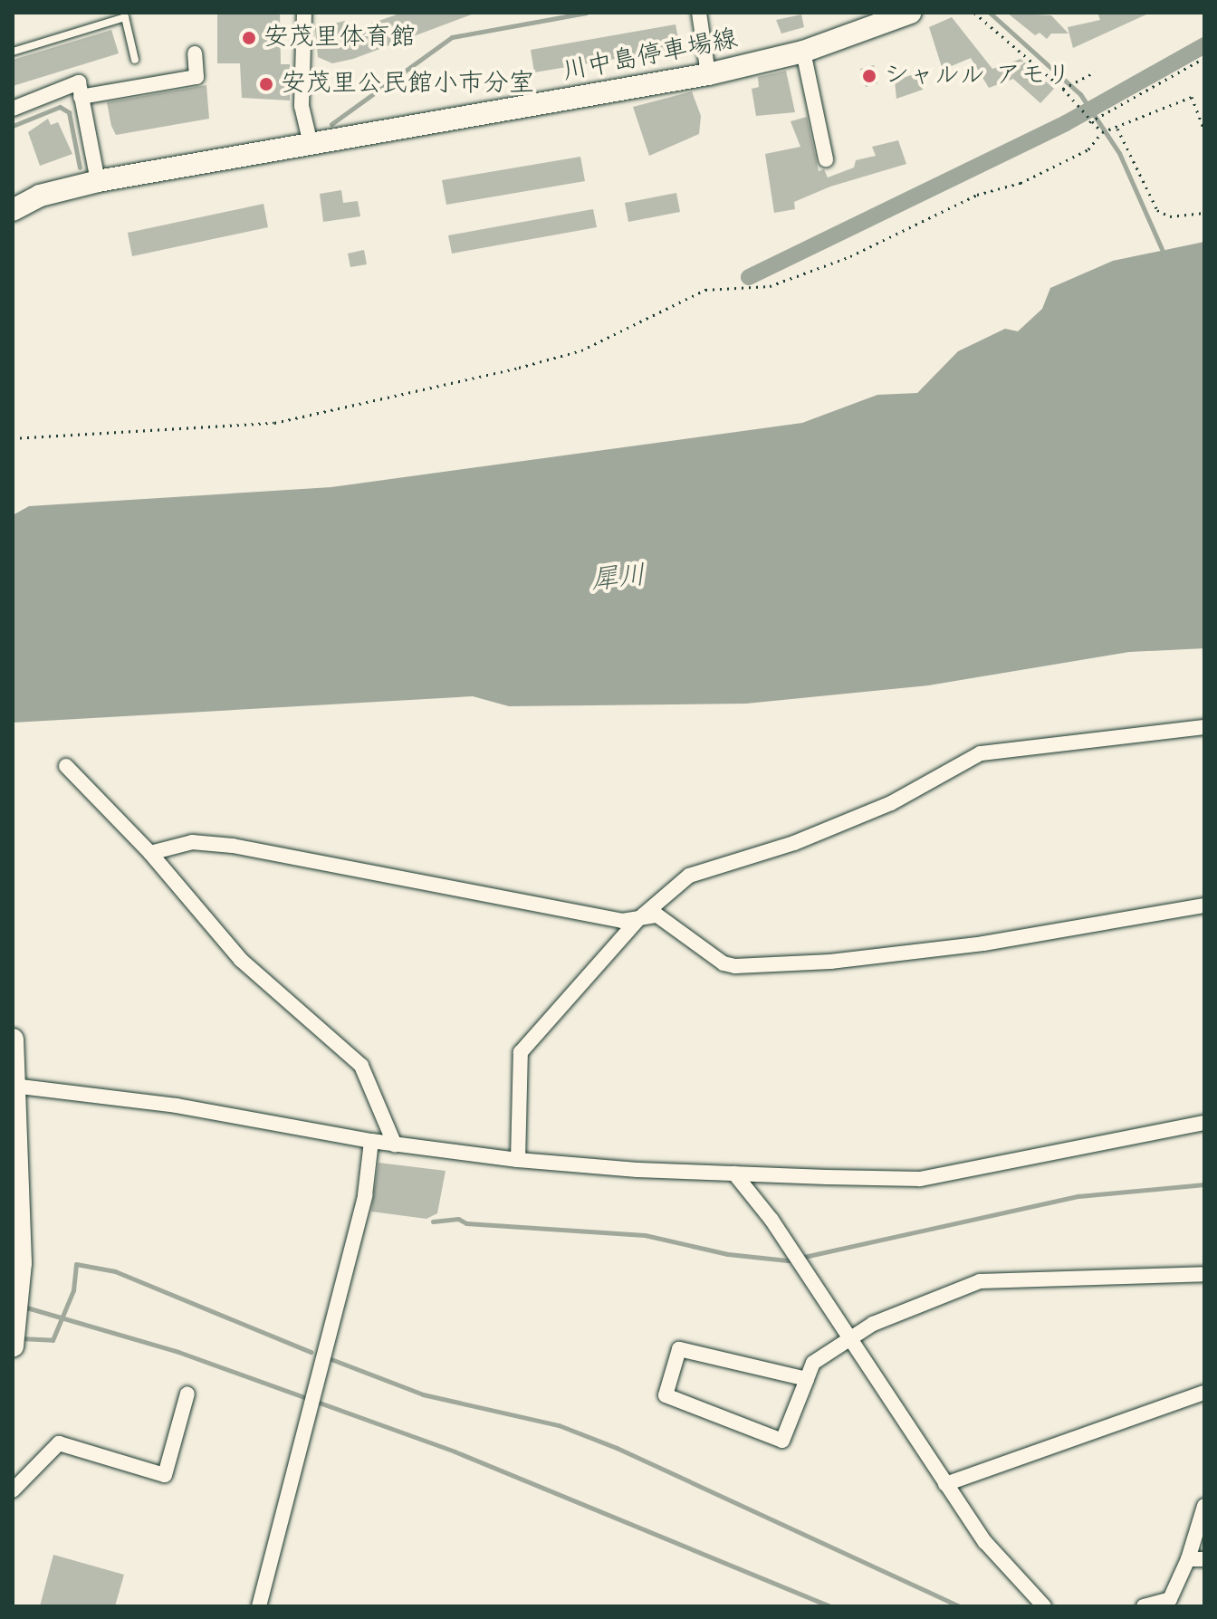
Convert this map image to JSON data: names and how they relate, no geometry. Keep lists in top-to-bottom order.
{
  "streets": {
    "main road": ["川中島停車場線"]
  },
  "water": ["犀川"],
  "places": ["安茂里体育館", "シャルル アモリ", "安茂里公民館小市分室"]
}
